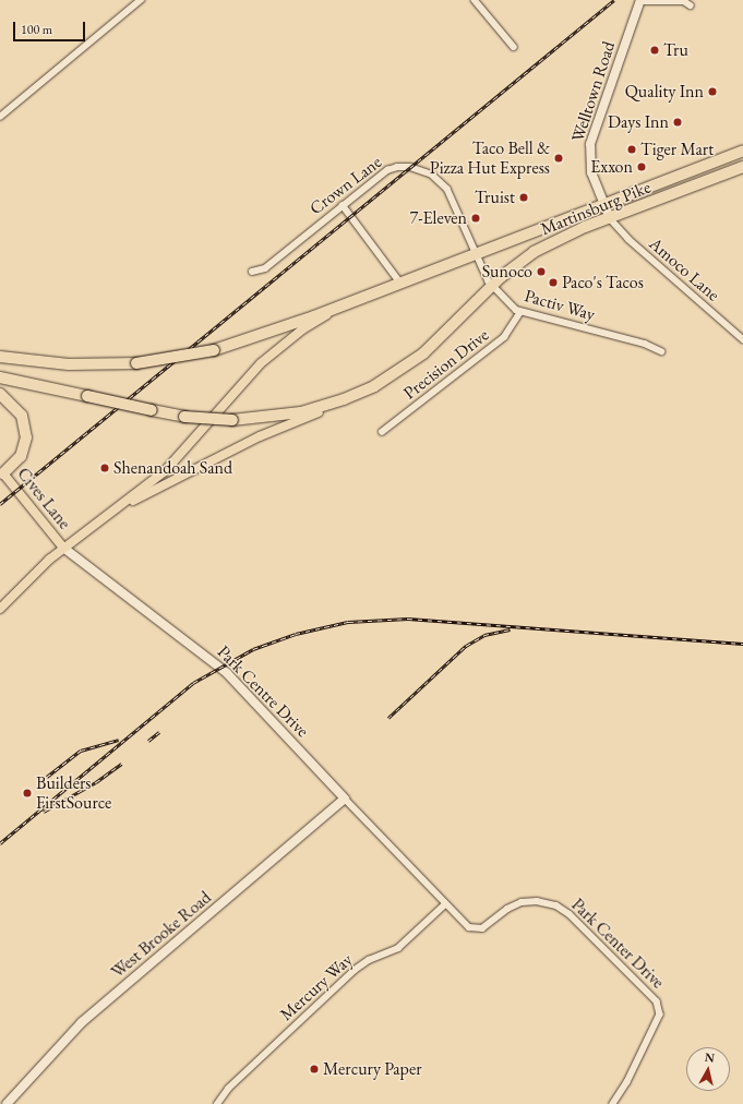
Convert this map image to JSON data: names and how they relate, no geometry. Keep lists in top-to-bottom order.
{
  "streets": {
    "highway": ["Martinsburg Pike"],
    "main road": ["Cives Lane"],
    "street": [
      "Welltown Road",
      "Crown Lane",
      "Amoco Lane",
      "Pactiv Way",
      "Precision Drive",
      "Park Centre Drive",
      "West Brooke Road",
      "Park Center Drive",
      "Mercury Way"
    ]
  },
  "crossings": [
    ["Welltown Road", "Martinsburg Pike"],
    ["Welltown Road", "Amoco Lane"],
    ["Crown Lane", "Martinsburg Pike"],
    ["Crown Lane", "Pactiv Way"],
    ["Martinsburg Pike", "Amoco Lane"],
    ["Martinsburg Pike", "Pactiv Way"],
    ["Pactiv Way", "Precision Drive"],
    ["Cives Lane", "Park Centre Drive"],
    ["Park Centre Drive", "West Brooke Road"],
    ["Park Centre Drive", "Park Center Drive"],
    ["Park Center Drive", "Mercury Way"]
  ],
  "places": [
    "Tru",
    "Quality Inn",
    "Days Inn",
    "Tiger Mart",
    "Taco Bell & Pizza Hut Express",
    "Exxon",
    "Truist",
    "7-Eleven",
    "Sunoco",
    "Paco's Tacos",
    "Shenandoah Sand",
    "Builders FirstSource",
    "Mercury Paper"
  ],
  "scale_bar": "100 m",
  "north": "top"
}
